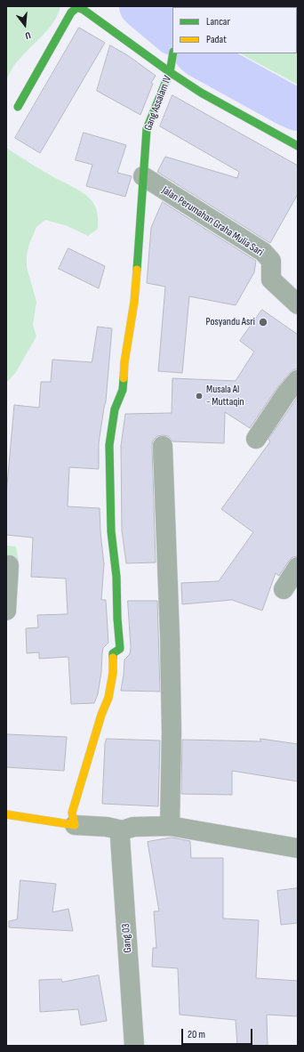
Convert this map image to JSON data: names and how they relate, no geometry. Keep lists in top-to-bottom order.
{
  "streets": {
    "street": ["Gang Assalam IV", "Jalan Perumahan Graha Mulia Sari", "Gang 03"]
  },
  "crossings": [
    ["Gang Assalam IV", "Jalan Perumahan Graha Mulia Sari"]
  ],
  "places": ["Posyandu Asri", "Musala Al - Muttaqin"],
  "legend": ["Lancar", "Padat"],
  "scale_bar": "20 m",
  "north": "bottom"
}
